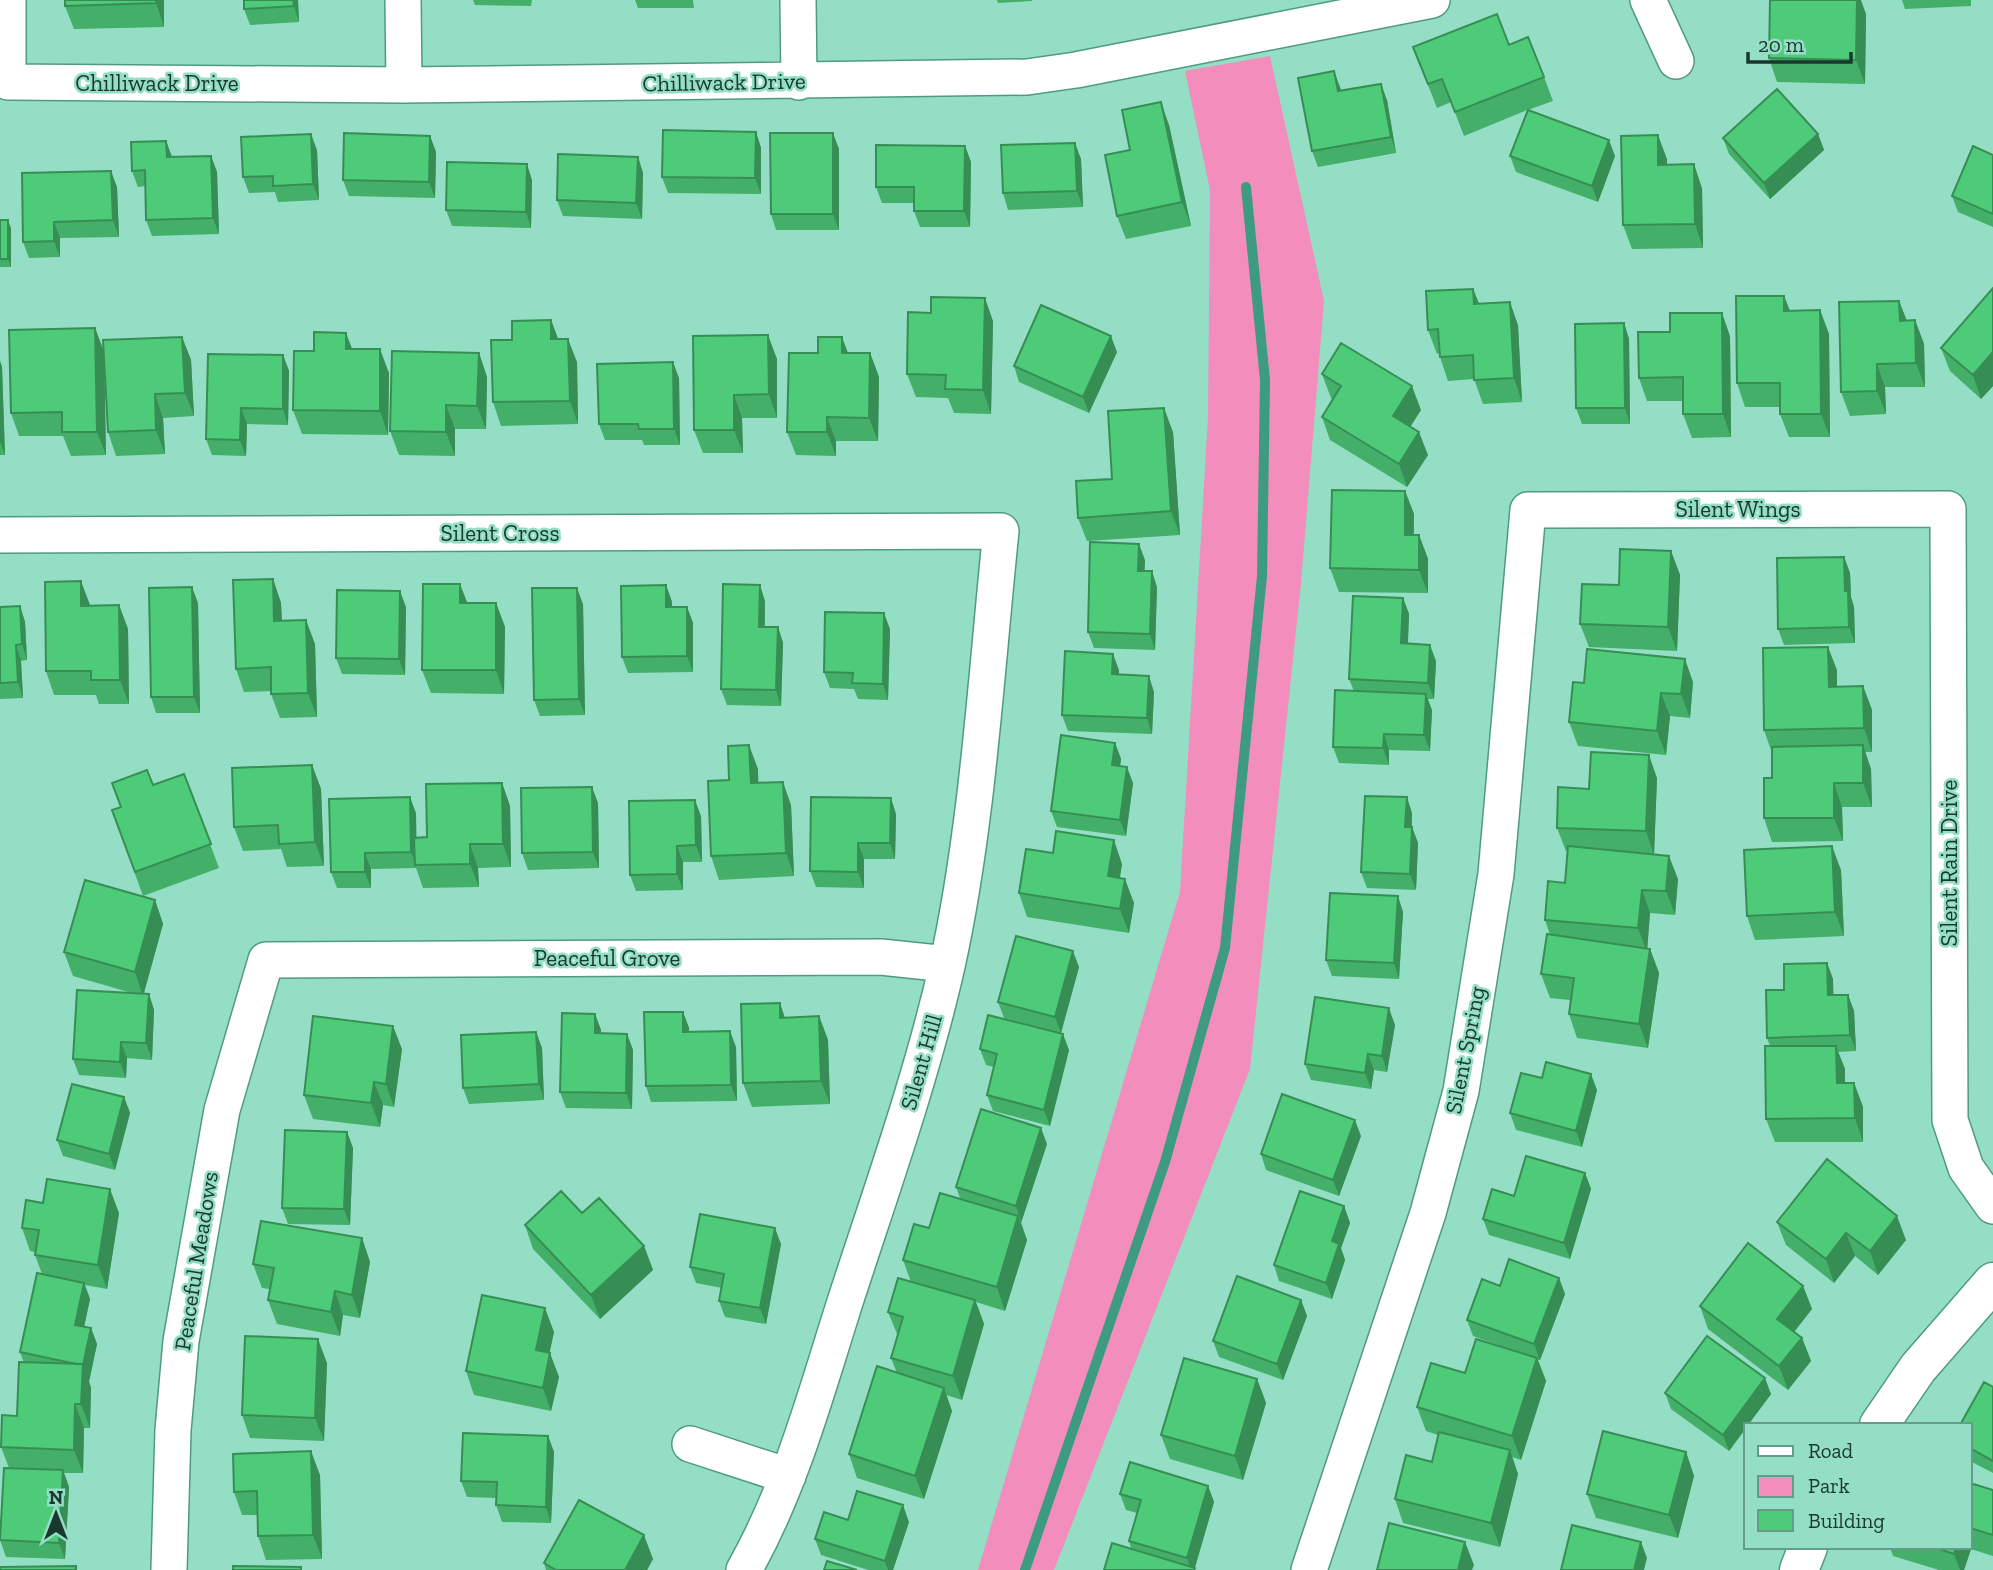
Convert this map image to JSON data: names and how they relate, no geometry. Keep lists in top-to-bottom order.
{
  "streets": {
    "street": [
      "Chilliwack Drive",
      "Silent Wings",
      "Silent Cross",
      "Silent Rain Drive",
      "Peaceful Grove",
      "Silent Spring",
      "Silent Hill",
      "Peaceful Meadows"
    ]
  },
  "crossings": [
    ["Silent Wings", "Silent Rain Drive"],
    ["Silent Wings", "Silent Spring"],
    ["Silent Cross", "Silent Hill"],
    ["Peaceful Grove", "Silent Hill"],
    ["Peaceful Grove", "Peaceful Meadows"]
  ],
  "legend": ["Road", "Park", "Building"],
  "scale_bar": "20 m",
  "north": "top"
}
